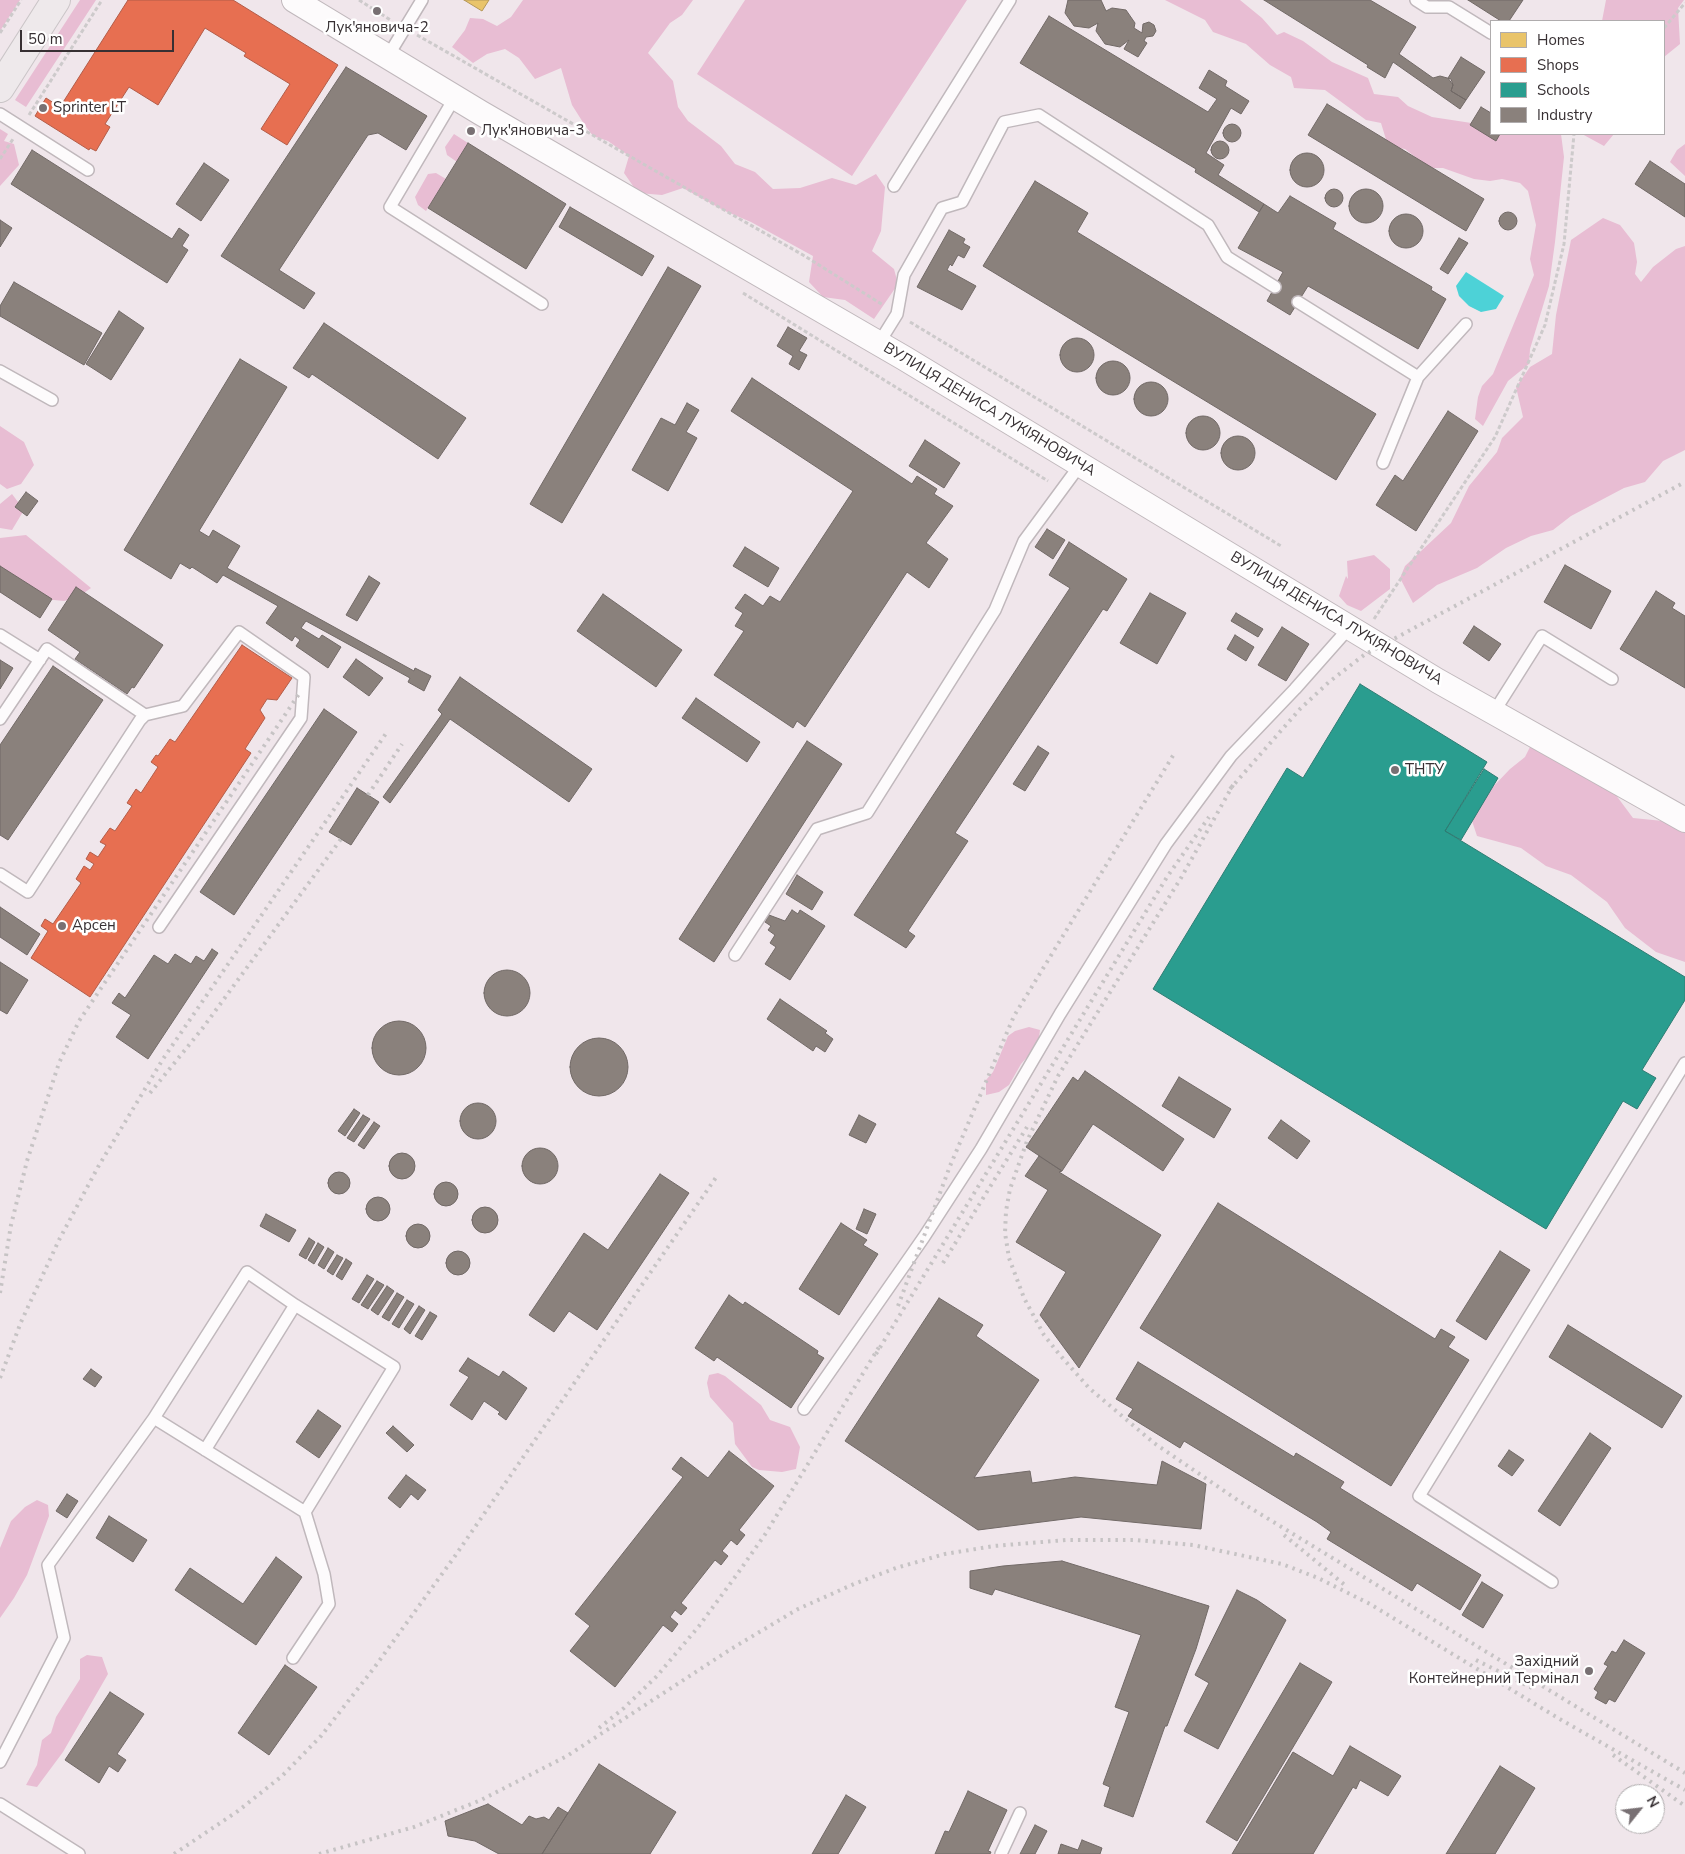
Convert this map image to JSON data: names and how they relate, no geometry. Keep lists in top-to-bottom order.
{
  "streets": {
    "street": ["ВУЛИЦЯ ДЕНИСА ЛУКІЯНОВИЧА"]
  },
  "places": [
    "Лук'яновича-2",
    "Sprinter LT",
    "Лук'яновича-3",
    "ТНТУ",
    "Арсен",
    "Західний Контейнерний Термінал"
  ],
  "legend": [
    "Homes",
    "Shops",
    "Schools",
    "Industry"
  ],
  "scale_bar": "50 m",
  "north": "top right"
}
